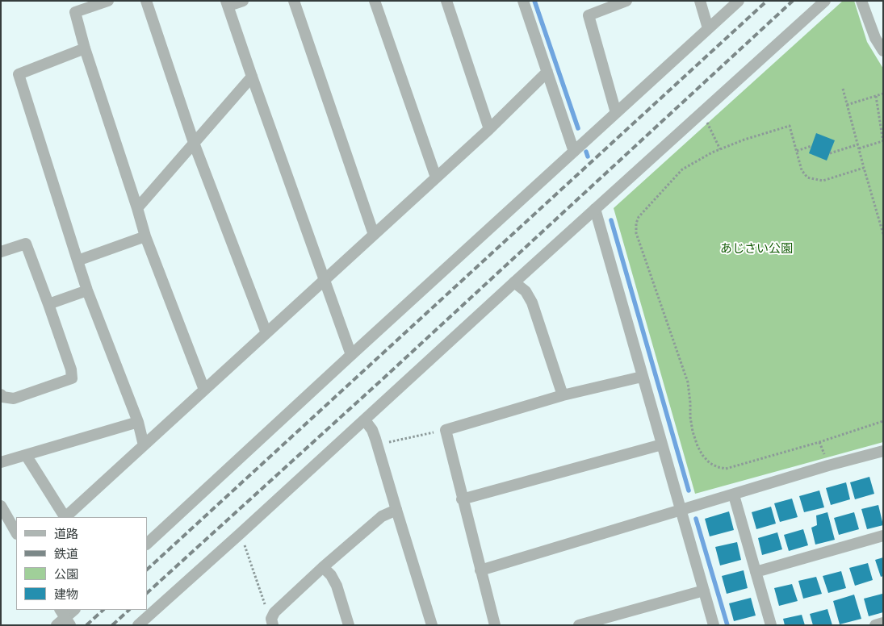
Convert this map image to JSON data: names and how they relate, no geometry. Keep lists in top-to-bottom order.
{
  "parks": ["あじさい公園"],
  "legend": [
    "道路",
    "鉄道",
    "公園",
    "建物"
  ]
}
